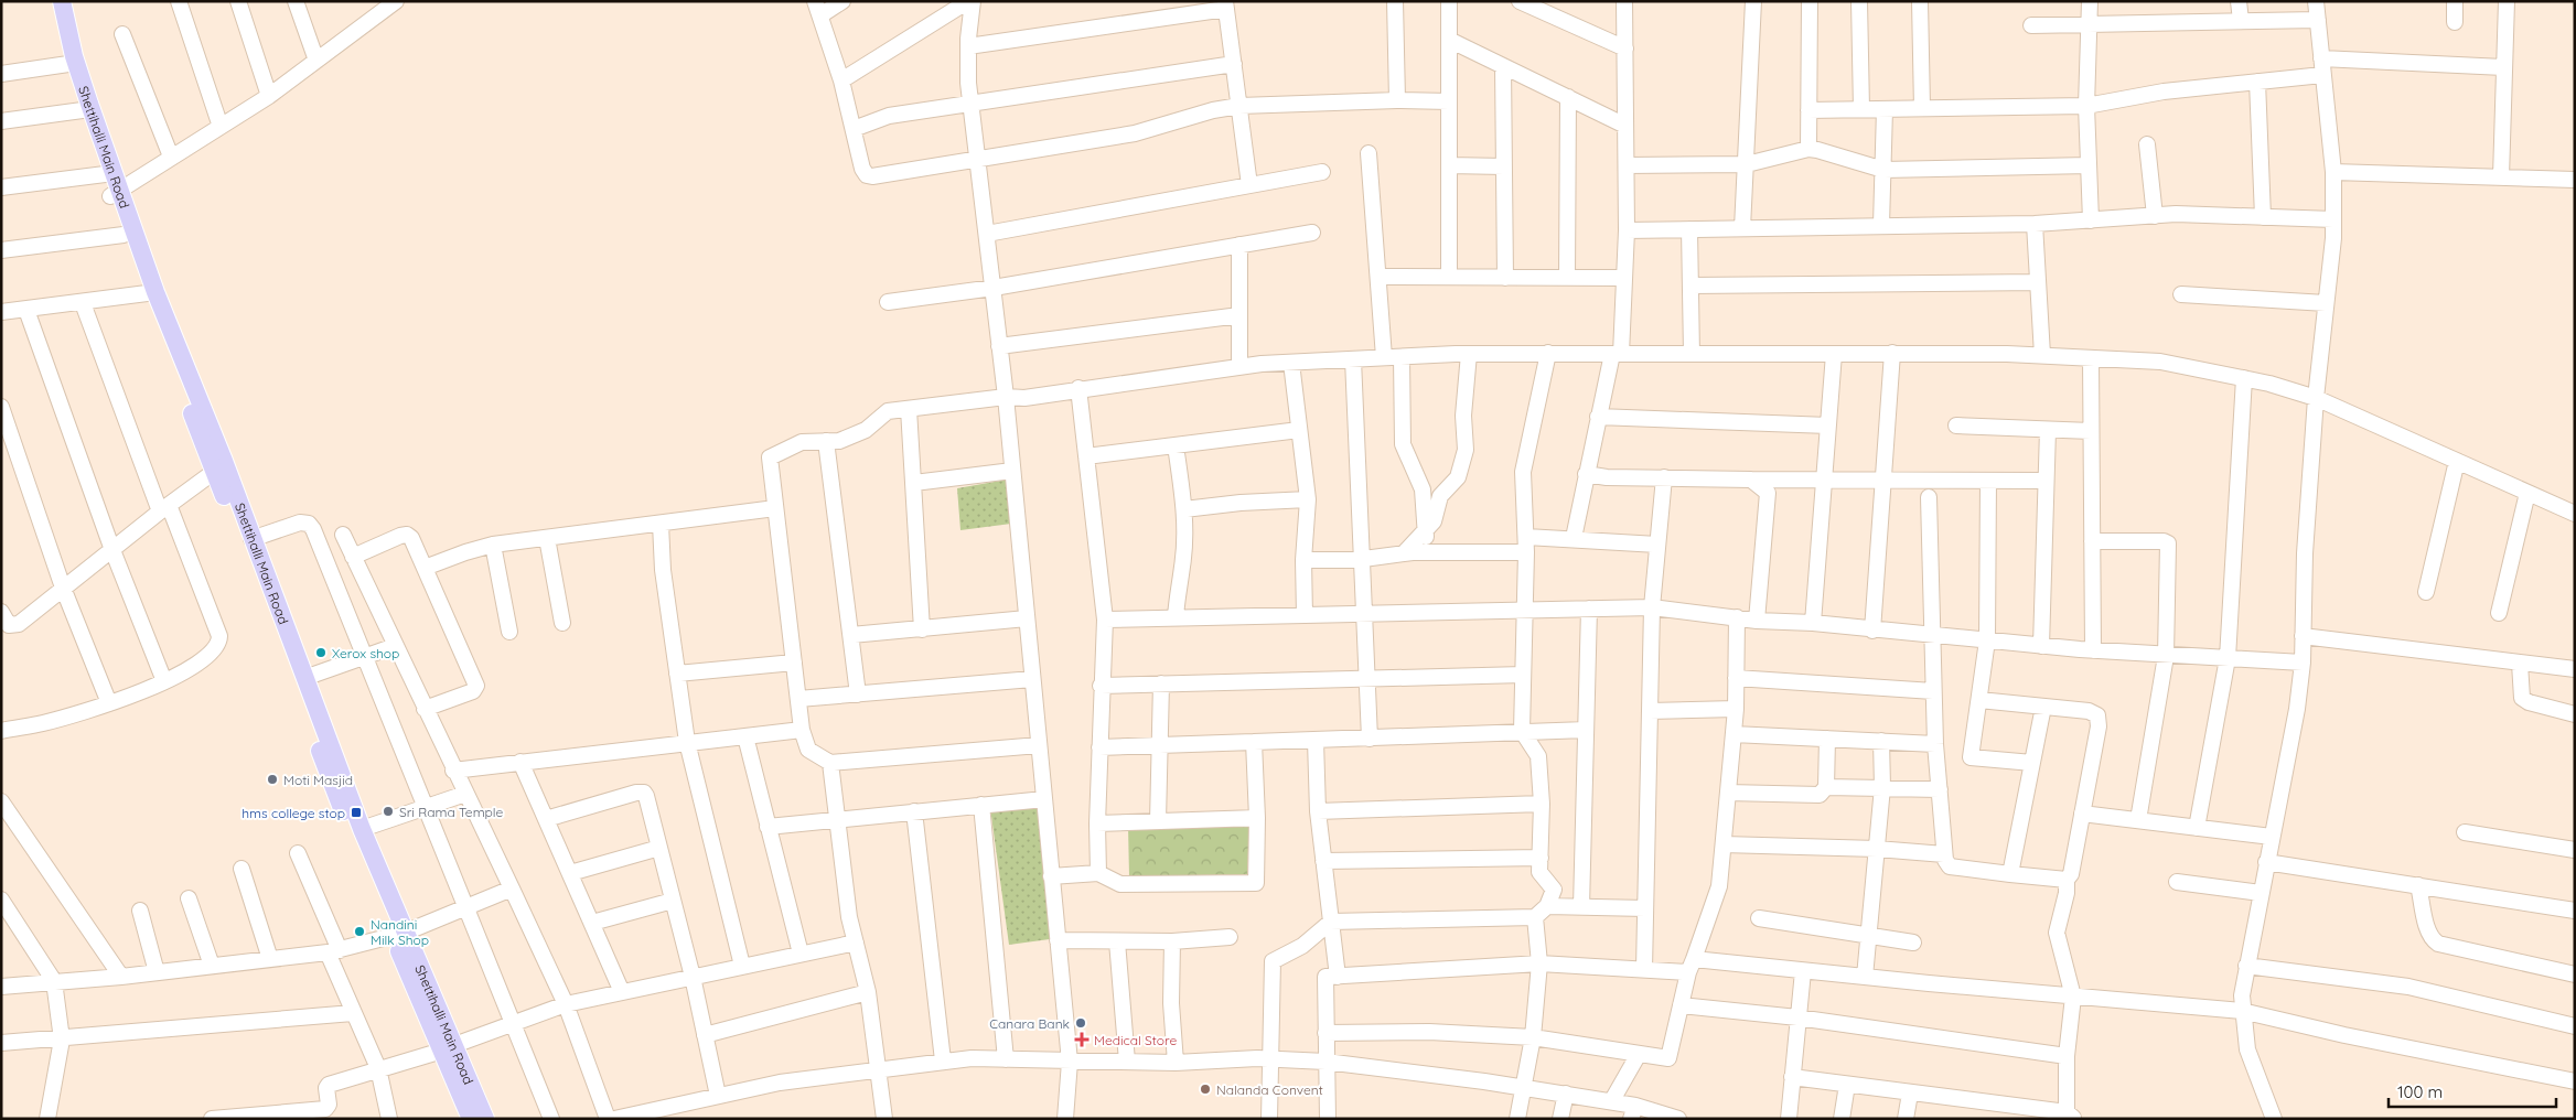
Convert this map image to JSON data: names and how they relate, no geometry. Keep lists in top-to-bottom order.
{
  "streets": {
    "main road": ["Shettihalli Main Road"]
  },
  "places": {
    "other": [
      "Xerox shop",
      "Moti Masjid",
      "Sri Rama Temple",
      "Nandini Milk Shop",
      "Canara Bank",
      "Nalanda Convent"
    ],
    "transit": ["hms college stop"],
    "health": ["Medical Store"]
  },
  "scale_bar": "100 m"
}
